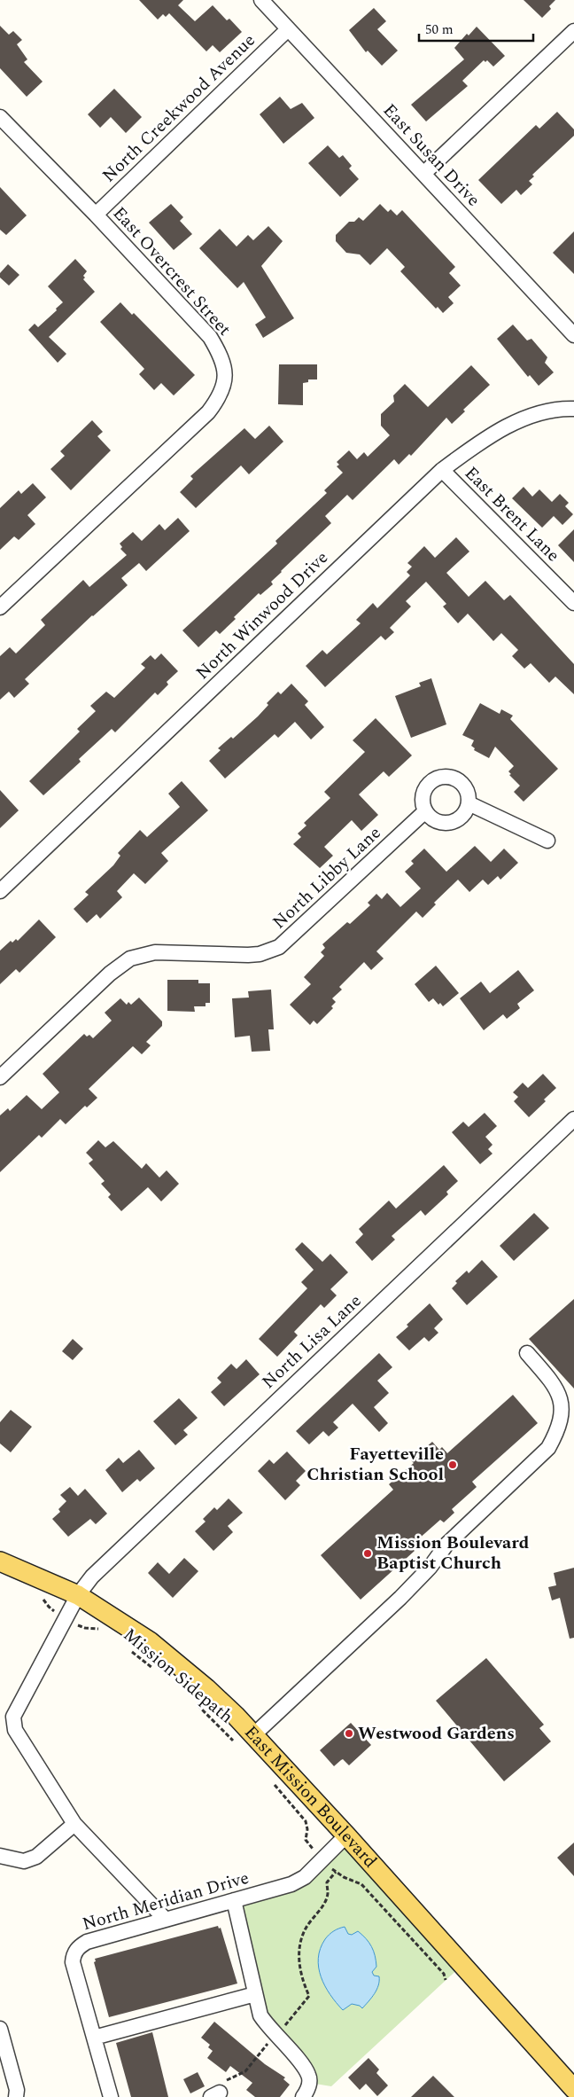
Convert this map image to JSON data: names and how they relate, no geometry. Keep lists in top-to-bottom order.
{
  "streets": {
    "main road": ["East Mission Boulevard"],
    "street": [
      "North Creekwood Avenue",
      "East Susan Drive",
      "East Overcrest Street",
      "East Brent Lane",
      "North Winwood Drive",
      "North Libby Lane",
      "North Lisa Lane",
      "North Meridian Drive"
    ],
    "path": ["Mission Sidepath"]
  },
  "crossings": [
    ["North Creekwood Avenue", "East Susan Drive"],
    ["North Creekwood Avenue", "East Overcrest Street"],
    ["East Brent Lane", "North Winwood Drive"],
    ["North Lisa Lane", "East Mission Boulevard"],
    ["North Lisa Lane", "North Meridian Drive"],
    ["East Mission Boulevard", "North Meridian Drive"]
  ],
  "places": ["Fayetteville Christian School", "Mission Boulevard Baptist Church", "Westwood Gardens"],
  "scale_bar": "50 m"
}
